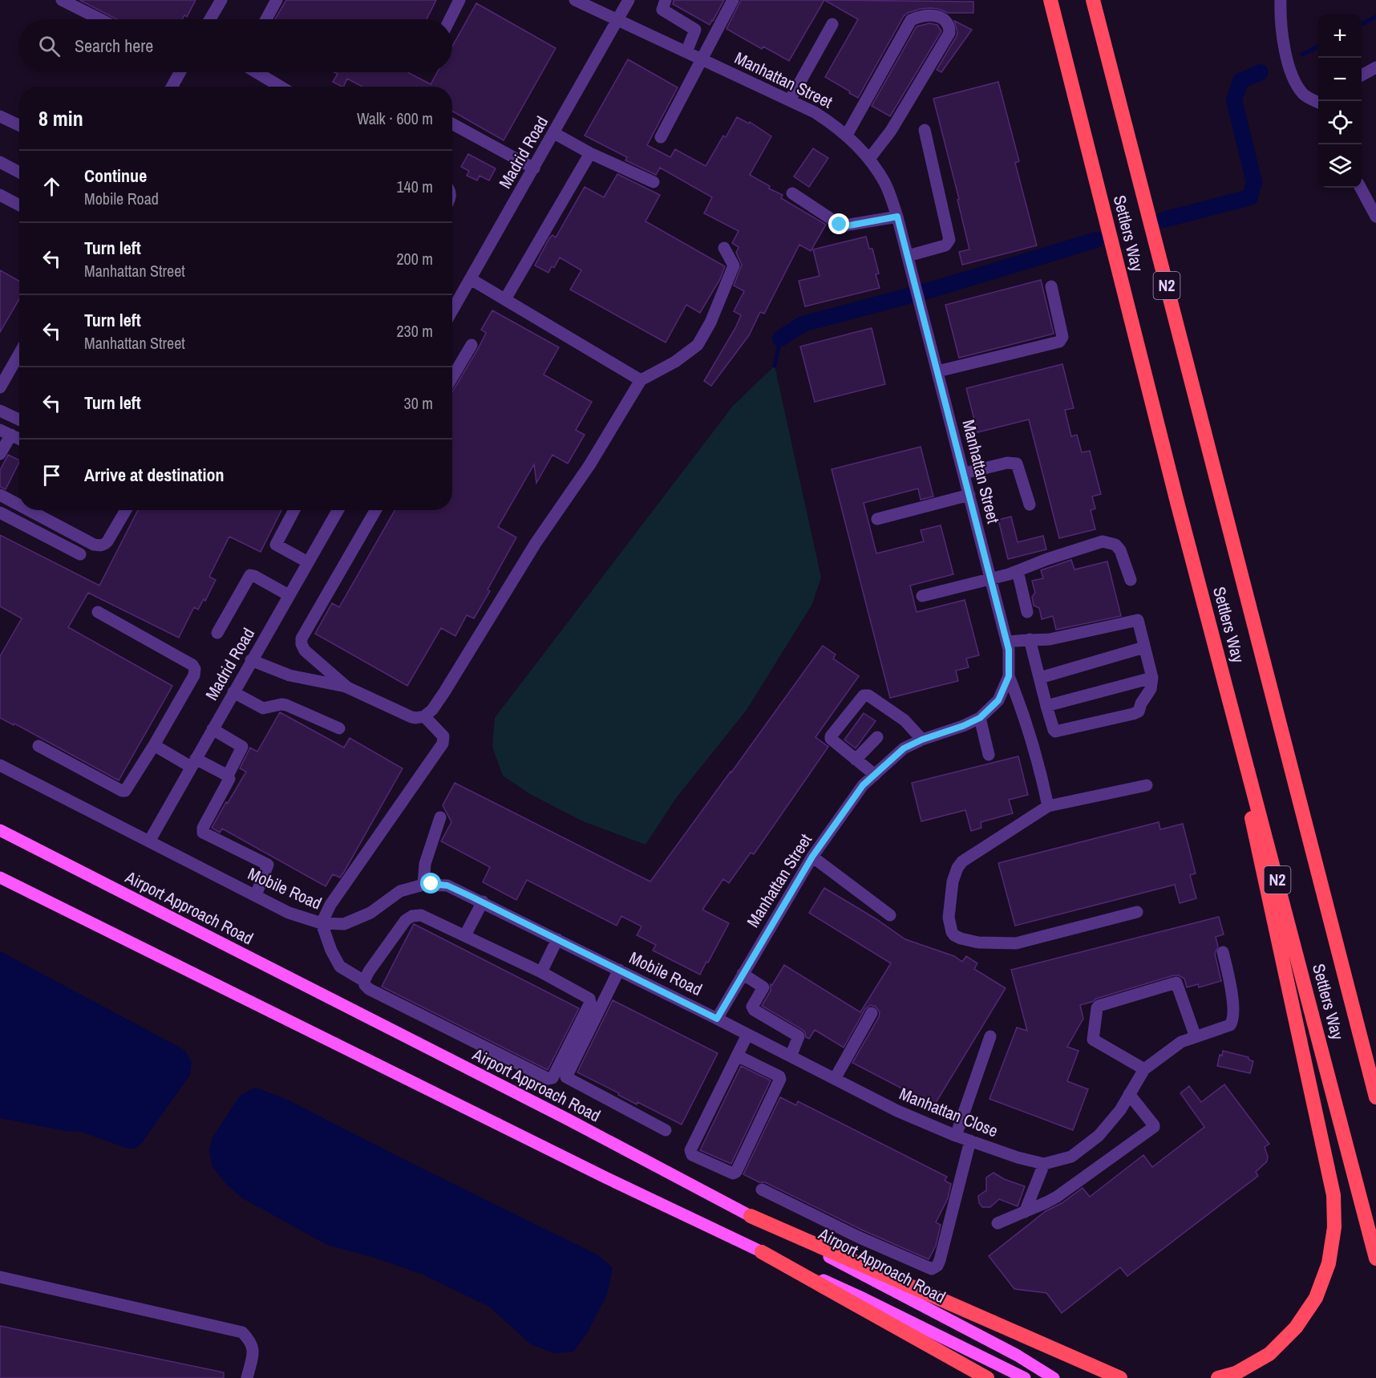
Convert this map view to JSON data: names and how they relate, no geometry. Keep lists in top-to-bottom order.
{
  "streets": {
    "highway": ["Settlers Way", "N2"],
    "main road": ["Airport Approach Road"],
    "street": [
      "Manhattan Street",
      "Madrid Road",
      "Mobile Road",
      "Manhattan Close"
    ]
  },
  "crossings": [
    ["Manhattan Street", "Madrid Road"],
    ["Manhattan Street", "Mobile Road"],
    ["Manhattan Street", "Manhattan Close"],
    ["Madrid Road", "Mobile Road"],
    ["Mobile Road", "Manhattan Close"]
  ],
  "page": {
    "map_buttons": ["+", "−"],
    "search": "Search here",
    "heading": ["8 min", "Walk · 600 m"],
    "list": [
      ["Continue", "Mobile Road", "140 m"],
      ["Turn left", "Manhattan Street", "200 m"],
      ["Turn left", "Manhattan Street", "230 m"],
      ["Turn left", "30 m"],
      "Arrive at destination"
    ]
  }
}
